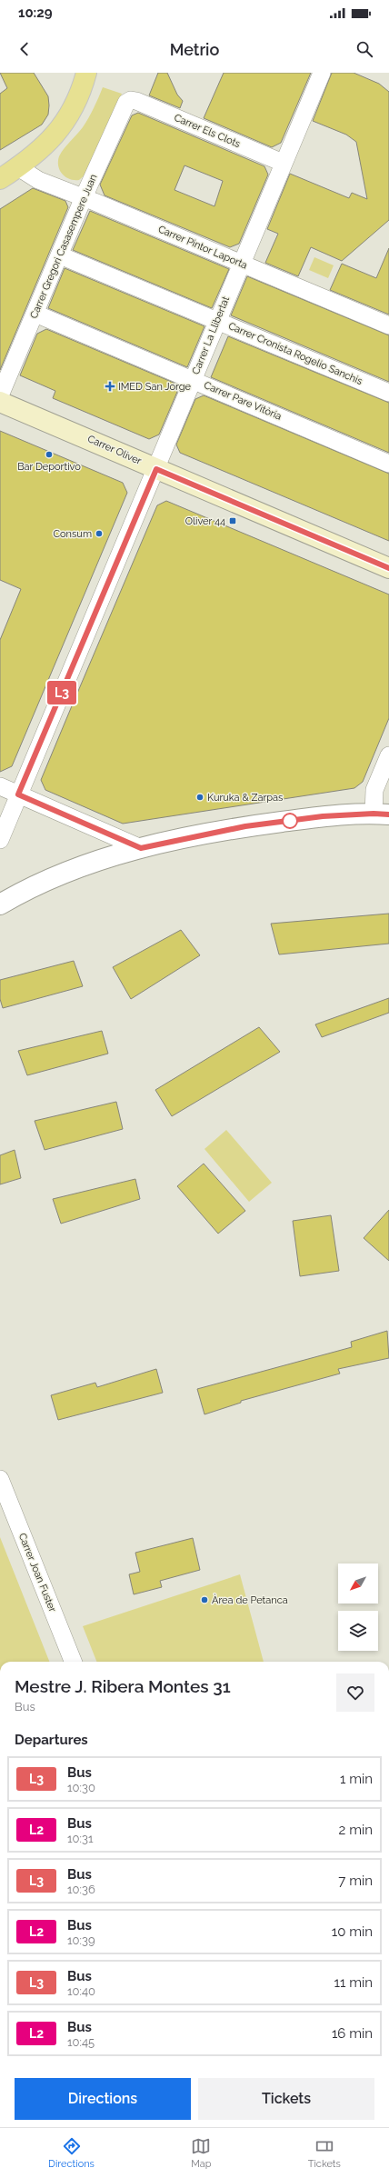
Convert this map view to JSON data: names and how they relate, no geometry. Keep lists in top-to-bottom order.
{
  "streets": {
    "main road": ["Carrer Oliver"],
    "street": [
      "Carrer Els Clots",
      "Carrer Gregori Casasempere Juan",
      "Carrer Pintor Laporta",
      "Carrer La Llibertat",
      "Carrer Cronista Rogelio Sanchis",
      "Carrer Pare Vitòria",
      "Carrer Joan Fuster"
    ]
  },
  "crossings": [
    ["Carrer Els Clots", "Carrer Gregori Casasempere Juan"],
    ["Carrer Els Clots", "Carrer La Llibertat"],
    ["Carrer Gregori Casasempere Juan", "Carrer Pintor Laporta"],
    ["Carrer Gregori Casasempere Juan", "Carrer Cronista Rogelio Sanchis"],
    ["Carrer Gregori Casasempere Juan", "Carrer Pare Vitòria"],
    ["Carrer Pintor Laporta", "Carrer La Llibertat"],
    ["Carrer La Llibertat", "Carrer Cronista Rogelio Sanchis"],
    ["Carrer La Llibertat", "Carrer Pare Vitòria"],
    ["Carrer La Llibertat", "Carrer Oliver"]
  ],
  "places": {
    "health": ["IMED San Jorge"],
    "other": [
      "Bar Deportivo",
      "Consum",
      "Kuruka & Zarpas",
      "Àrea de Petanca"
    ],
    "transit": ["Oliver 44"]
  },
  "lines": ["bus line L3"],
  "north": "bottom left",
  "page": {
    "status": "10:29",
    "header": "Metrio",
    "on_map": "L3",
    "heading": [
      ["Mestre J. Ribera Montes 31", "Bus"],
      "Departures"
    ],
    "list": [
      {
        "mark": "L3",
        "name": "Bus",
        "note": "10:30",
        "value": "1 min"
      },
      {
        "mark": "L2",
        "name": "Bus",
        "note": "10:31",
        "value": "2 min"
      },
      {
        "mark": "L3",
        "name": "Bus",
        "note": "10:36",
        "value": "7 min"
      },
      {
        "mark": "L2",
        "name": "Bus",
        "note": "10:39",
        "value": "10 min"
      },
      {
        "mark": "L3",
        "name": "Bus",
        "note": "10:40",
        "value": "11 min"
      },
      {
        "mark": "L2",
        "name": "Bus",
        "note": "10:45",
        "value": "16 min"
      }
    ],
    "buttons": ["Directions", "Tickets"],
    "tabs": ["Directions", "Map", "Tickets"]
  }
}
